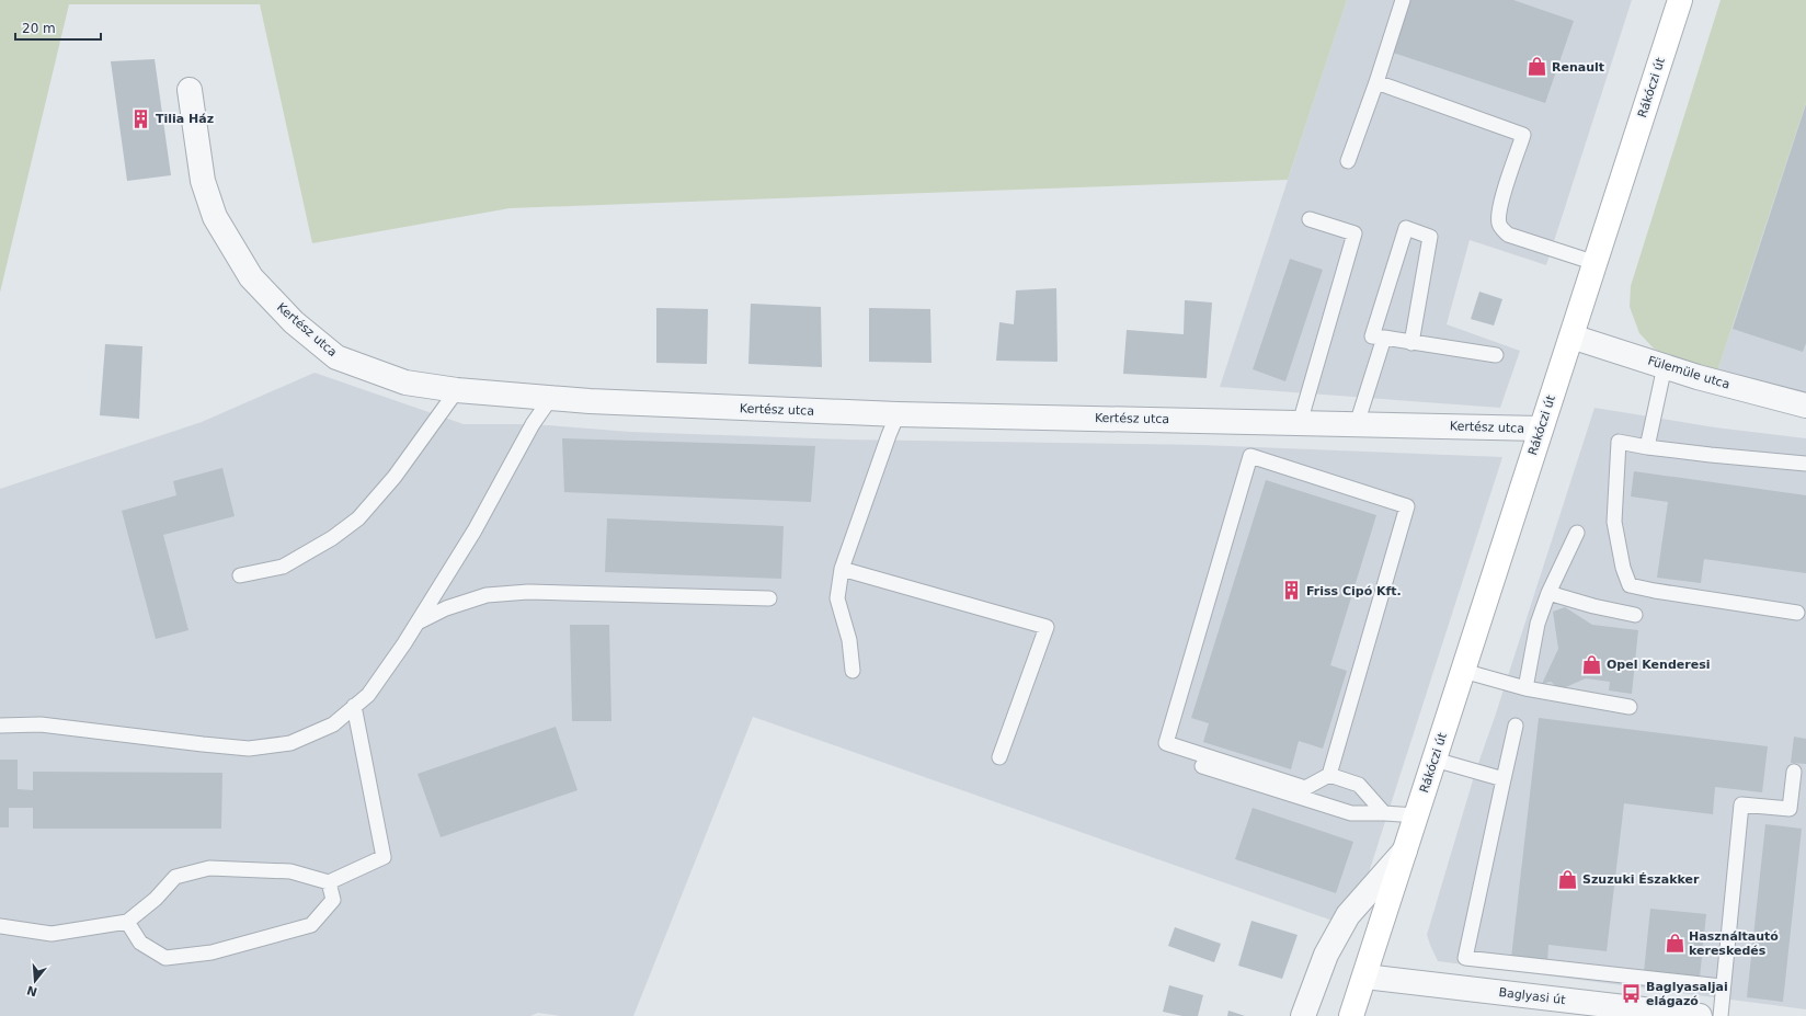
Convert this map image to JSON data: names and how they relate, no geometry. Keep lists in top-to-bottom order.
{
  "streets": {
    "main road": ["Rákóczi út"],
    "street": ["Kertész utca", "Fülemüle utca", "Baglyasi út"]
  },
  "crossings": [
    ["Rákóczi út", "Kertész utca"],
    ["Rákóczi út", "Fülemüle utca"],
    ["Rákóczi út", "Baglyasi út"]
  ],
  "places": {
    "shop": [
      "Renault",
      "Opel Kenderesi",
      "Szuzuki Északker",
      "Használtautó kereskedés"
    ],
    "building": ["Tilia Ház", "Friss Cipó Kft."],
    "bus stop": ["Baglyasaljai elágazó"]
  },
  "scale_bar": "20 m",
  "north": "bottom"
}
